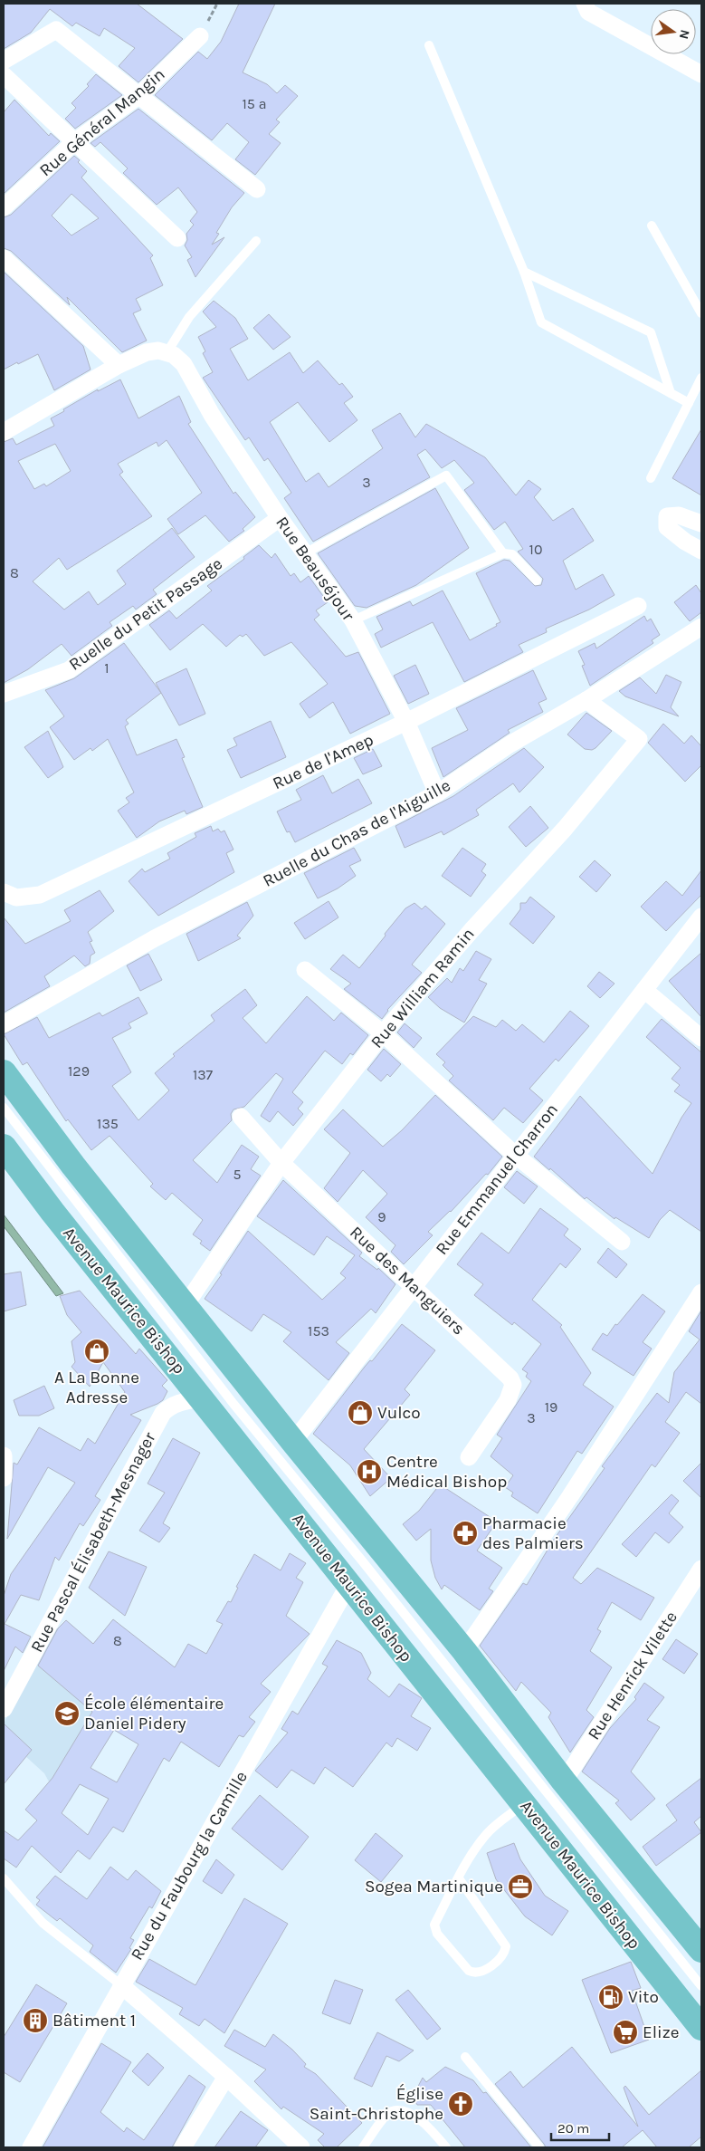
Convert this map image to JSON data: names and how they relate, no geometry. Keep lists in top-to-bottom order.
{
  "streets": {
    "main road": ["Avenue Maurice Bishop"],
    "street": [
      "Rue Général Mangin",
      "Rue Beauséjour",
      "Ruelle du Petit Passage",
      "Rue de l'Amep",
      "Ruelle du Chas de l'Aiguille",
      "Rue William Ramin",
      "Rue Emmanuel Charron",
      "Rue des Manguiers",
      "Rue Pascal Élisabeth-Mesnager",
      "Rue Henrick Vilette",
      "Rue du Faubourg la Camille"
    ]
  },
  "crossings": [
    ["Rue Beauséjour", "Ruelle du Petit Passage"],
    ["Rue Beauséjour", "Rue de l'Amep"],
    ["Rue Beauséjour", "Ruelle du Chas de l'Aiguille"],
    ["Ruelle du Chas de l'Aiguille", "Rue William Ramin"],
    ["Rue William Ramin", "Rue des Manguiers"],
    ["Rue Emmanuel Charron", "Rue des Manguiers"],
    ["Avenue Maurice Bishop", "Rue Pascal Élisabeth-Mesnager"],
    ["Avenue Maurice Bishop", "Rue du Faubourg la Camille"]
  ],
  "places": {
    "shop": ["A La Bonne Adresse", "Vulco"],
    "hospital": ["Centre Médical Bishop"],
    "pharmacy": ["Pharmacie des Palmiers"],
    "school or university": ["École élémentaire Daniel Pidery"],
    "office": ["Sogea Martinique"],
    "fuel station": ["Vito"],
    "building": ["Bâtiment 1"],
    "supermarket": ["Elize"],
    "church": ["Église Saint-Christophe"]
  },
  "house_numbers": [
    "15 a",
    "3",
    "10",
    "8",
    "1",
    "129",
    "137",
    "135",
    "5",
    "9",
    "153",
    "19",
    "3",
    "8"
  ],
  "scale_bar": "20 m",
  "north": "right"
}
